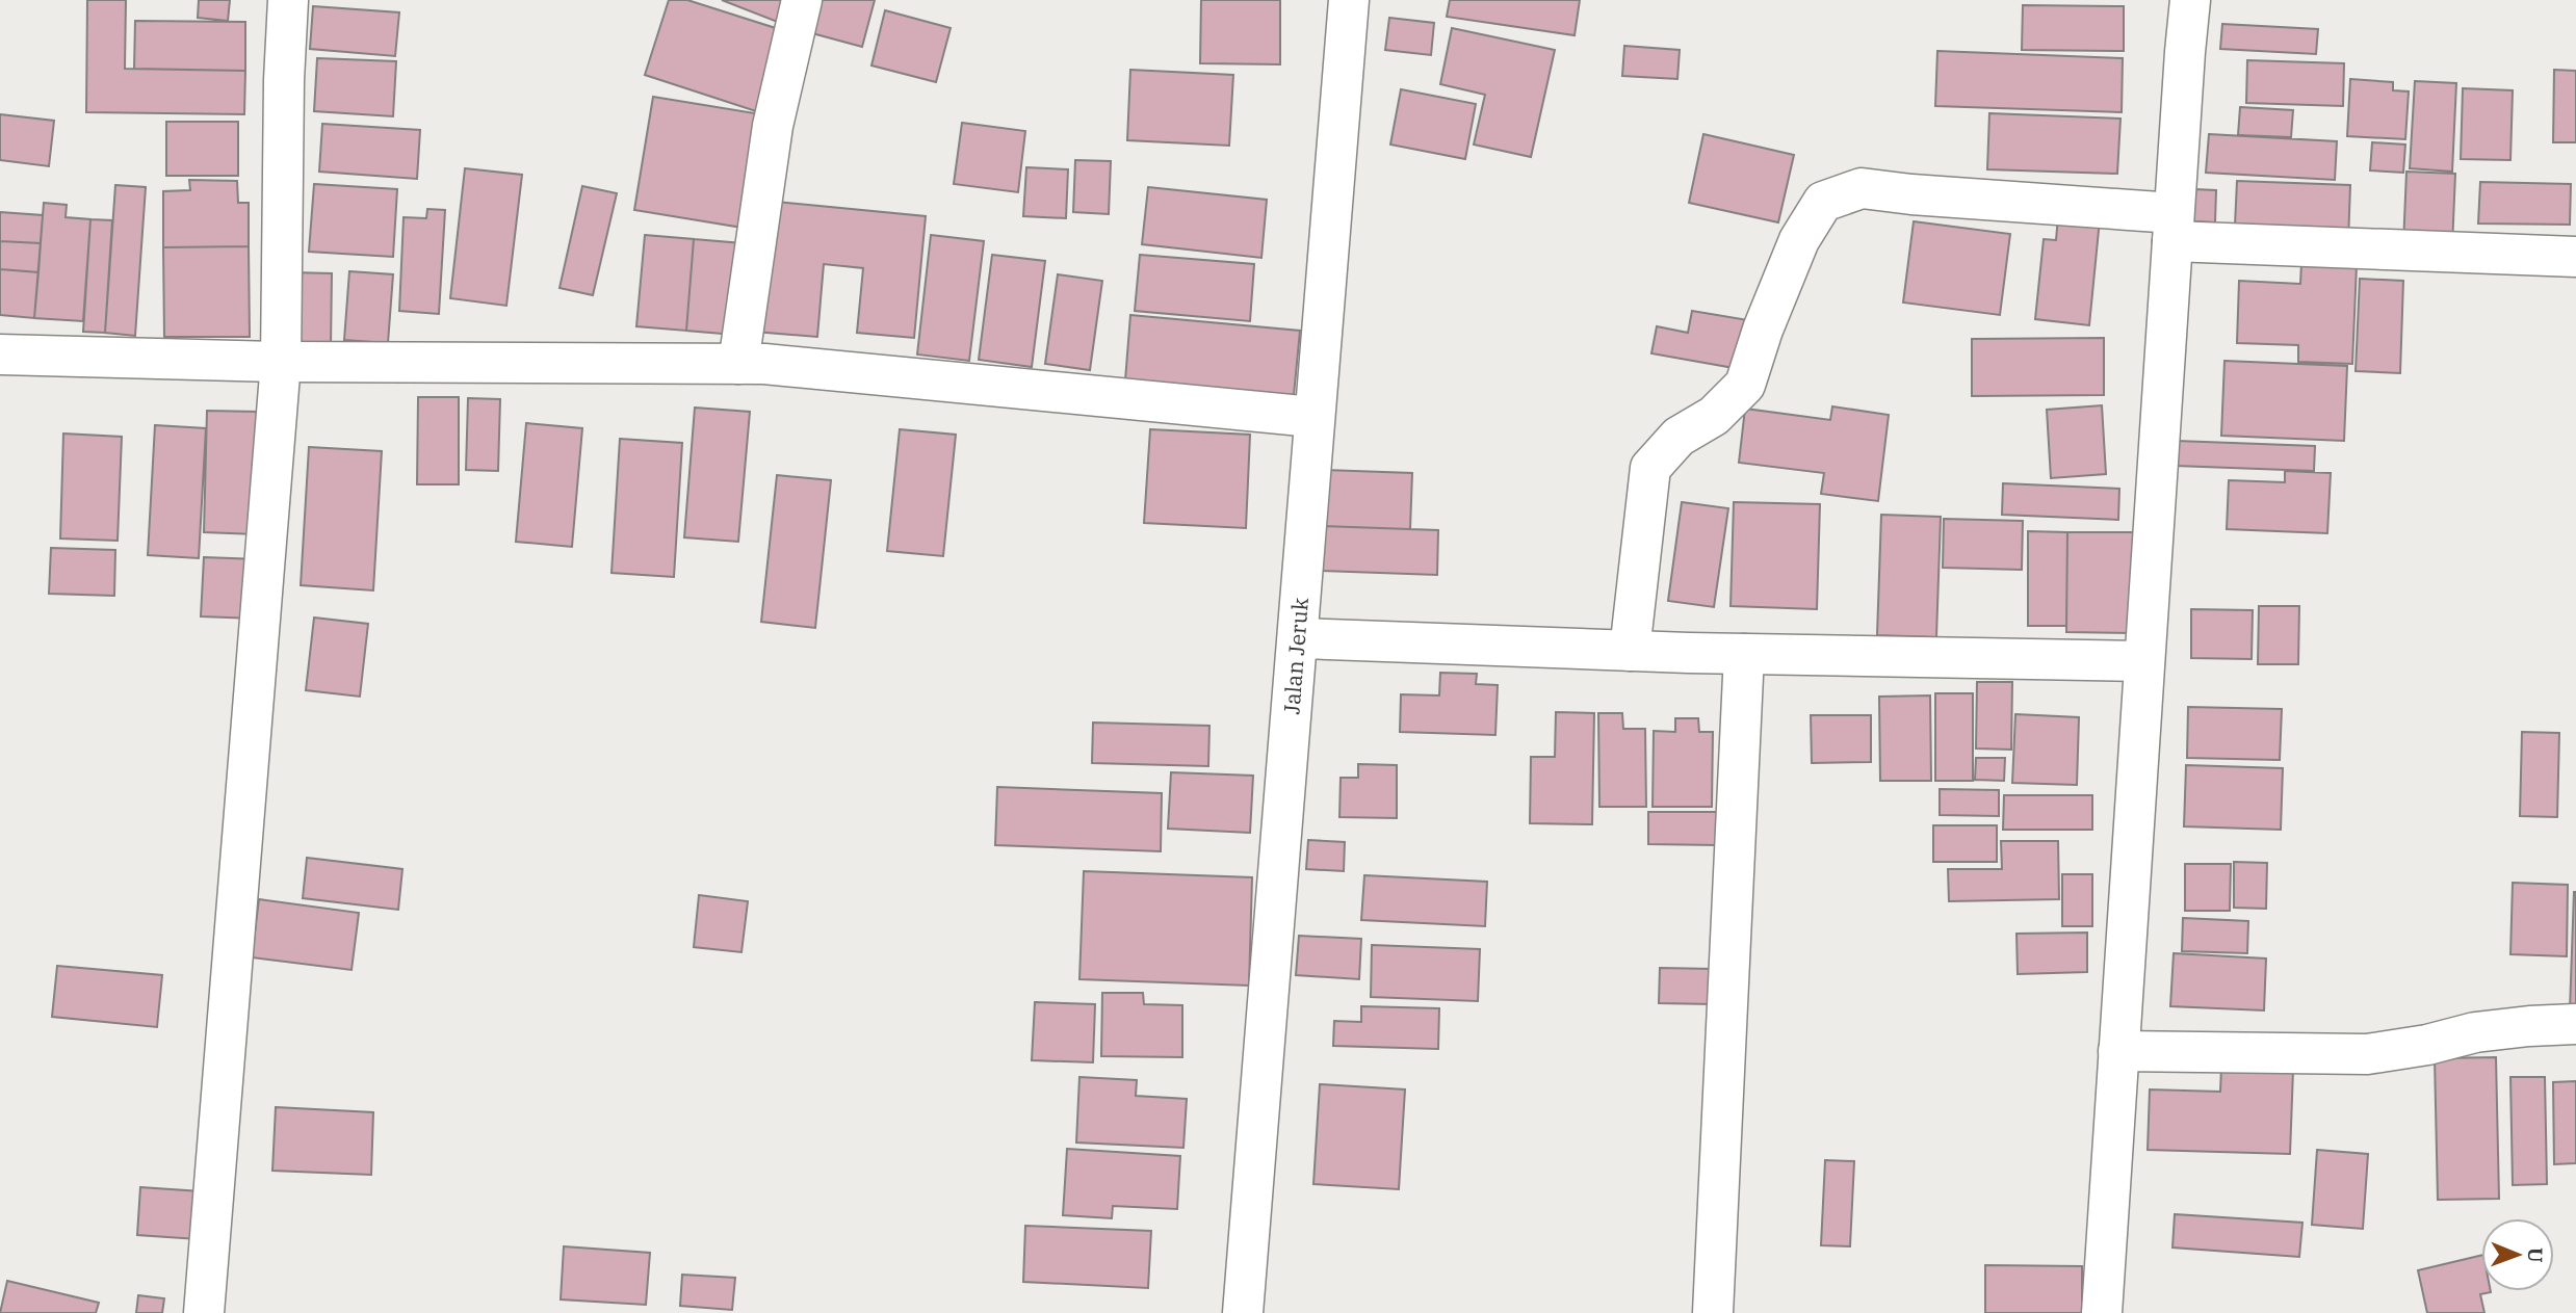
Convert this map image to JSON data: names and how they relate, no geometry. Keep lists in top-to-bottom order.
{
  "streets": {
    "street": ["Jalan Jeruk"]
  },
  "north": "right"
}
